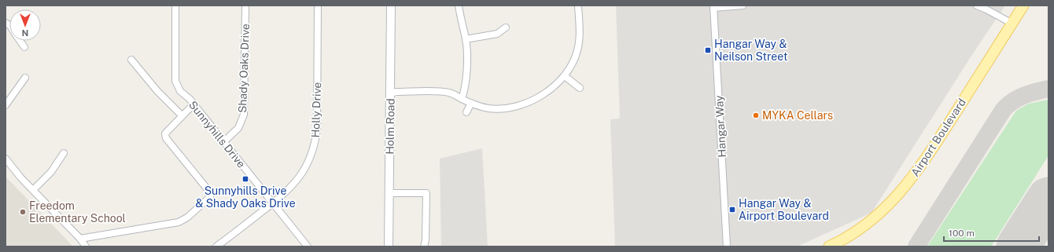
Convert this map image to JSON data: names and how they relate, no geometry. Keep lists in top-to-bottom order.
{
  "streets": {
    "main road": ["Airport Boulevard"],
    "street": [
      "Shady Oaks Drive",
      "Holly Drive",
      "Holm Road",
      "Hangar Way",
      "Sunnyhills Drive"
    ]
  },
  "crossings": [
    ["Shady Oaks Drive", "Sunnyhills Drive"],
    ["Holly Drive", "Sunnyhills Drive"]
  ],
  "places": {
    "transit": ["Hangar Way & Neilson Street", "Sunnyhills Drive & Shady Oaks Drive", "Hangar Way & Airport Boulevard"],
    "other": ["MYKA Cellars", "Freedom Elementary School"]
  },
  "scale_bar": "100 m",
  "north": "bottom"
}
